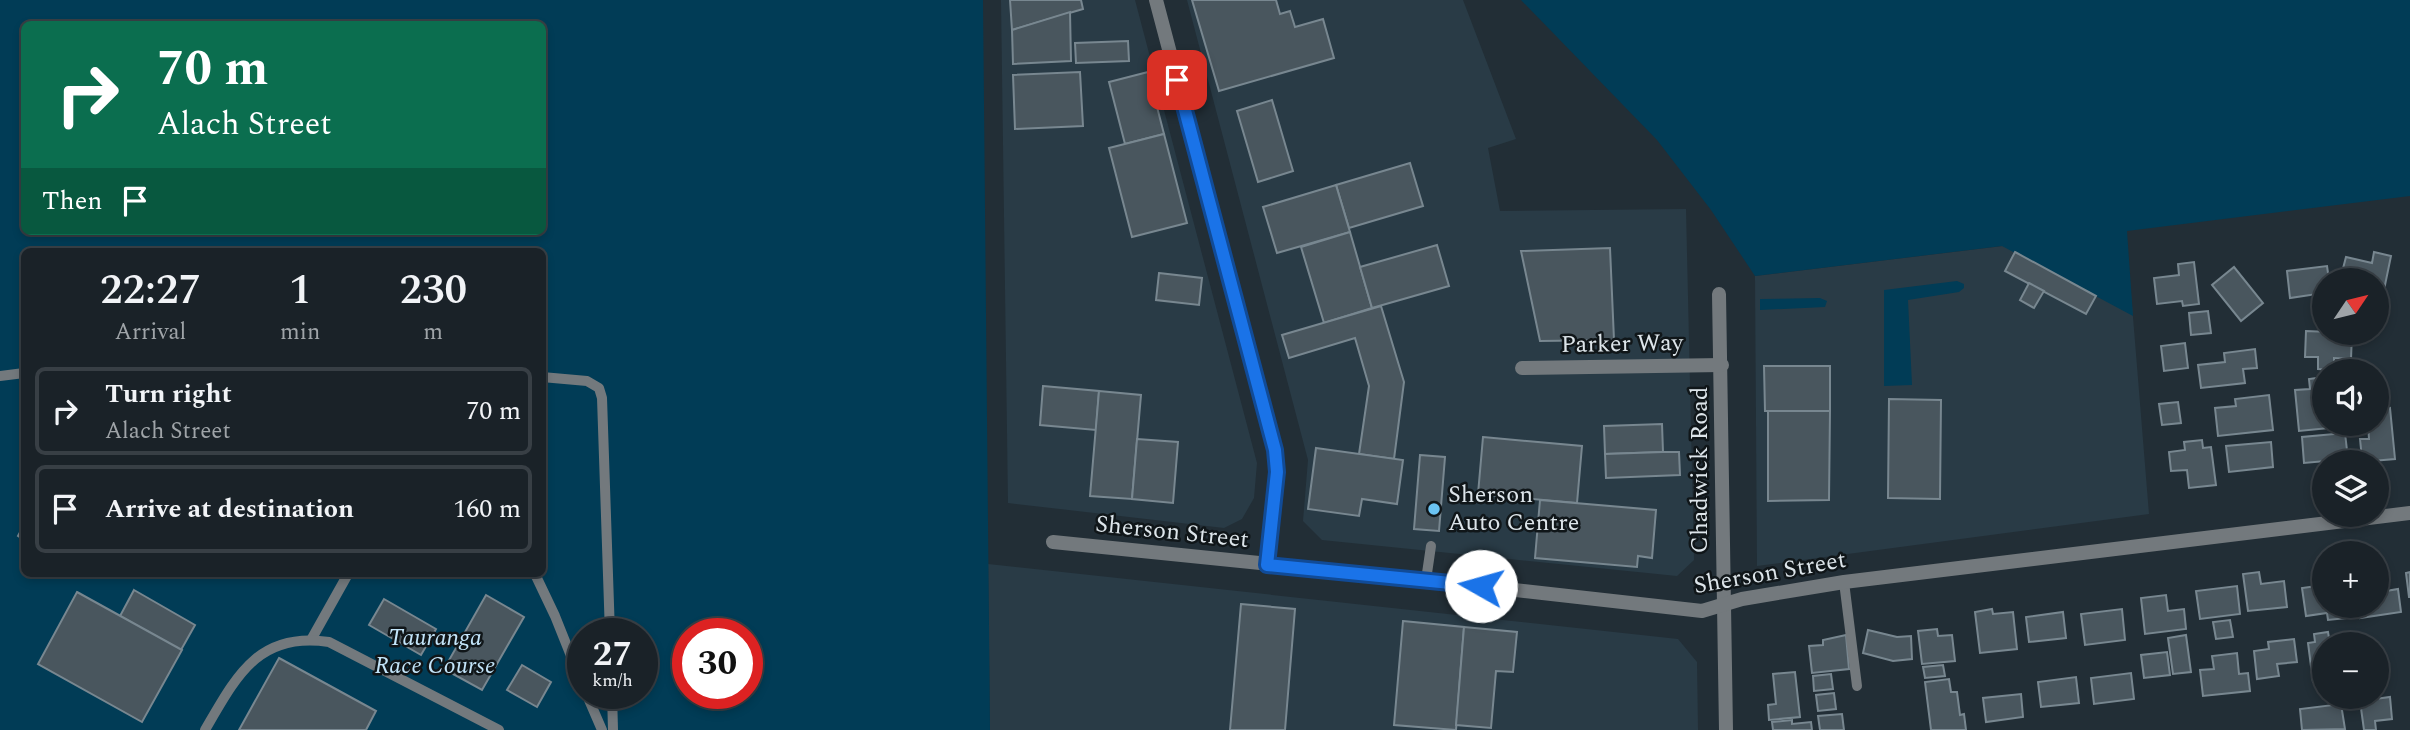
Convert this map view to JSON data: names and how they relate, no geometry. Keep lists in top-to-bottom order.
{
  "streets": {
    "street": ["Parker Way", "Chadwick Road", "Sherson Street"]
  },
  "crossings": [
    ["Parker Way", "Chadwick Road"],
    ["Chadwick Road", "Sherson Street"]
  ],
  "parks": ["Tauranga Race Course"],
  "places": ["Sherson Auto Centre"],
  "north": "top right",
  "page": {
    "turn": ["70 m", "Alach Street"],
    "then": "Then",
    "eta": [
      "22:27",
      "Arrival",
      "1",
      "min",
      "230",
      "m"
    ],
    "map_buttons": ["+", "−"],
    "list": [
      {
        "name": "Turn right",
        "note": "Alach Street",
        "value": "70 m"
      },
      {
        "name": "Arrive at destination",
        "value": "160 m"
      }
    ],
    "speed": "27 km/h",
    "limit": "30"
  }
}
